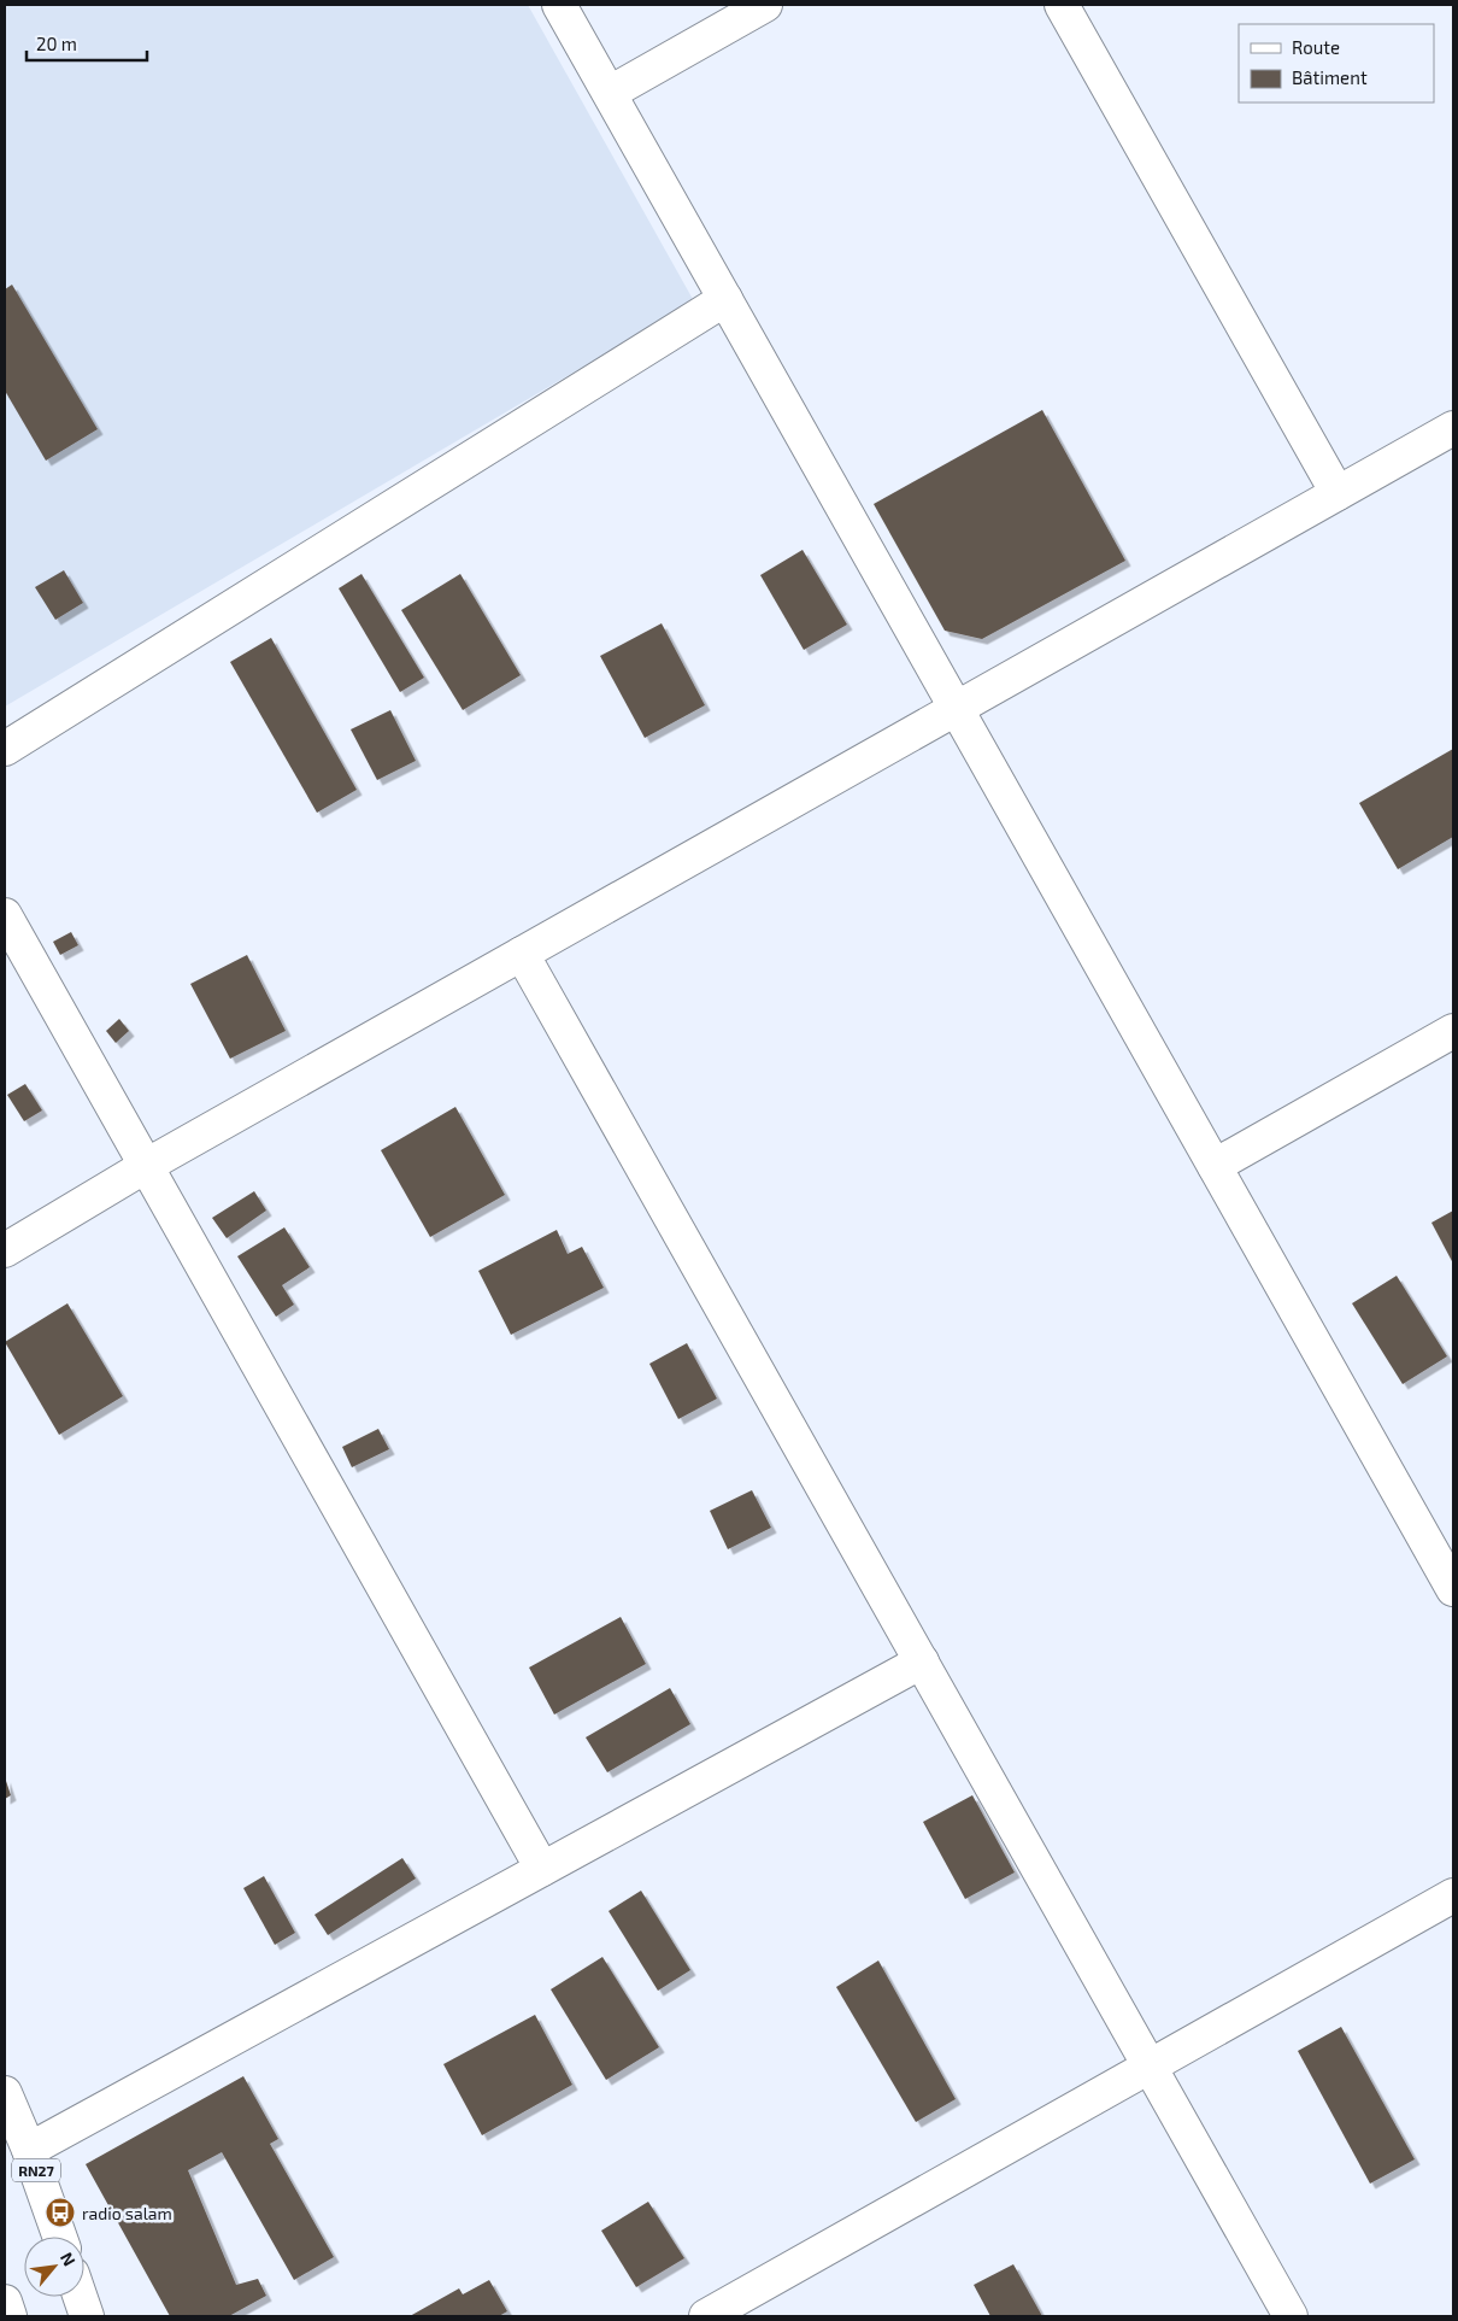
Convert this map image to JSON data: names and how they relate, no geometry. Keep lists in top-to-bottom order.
{
  "streets": {
    "street": ["RN27"]
  },
  "places": {
    "bus stop": ["radio salam"]
  },
  "legend": ["Route", "Bâtiment"],
  "scale_bar": "20 m",
  "north": "top right"
}
